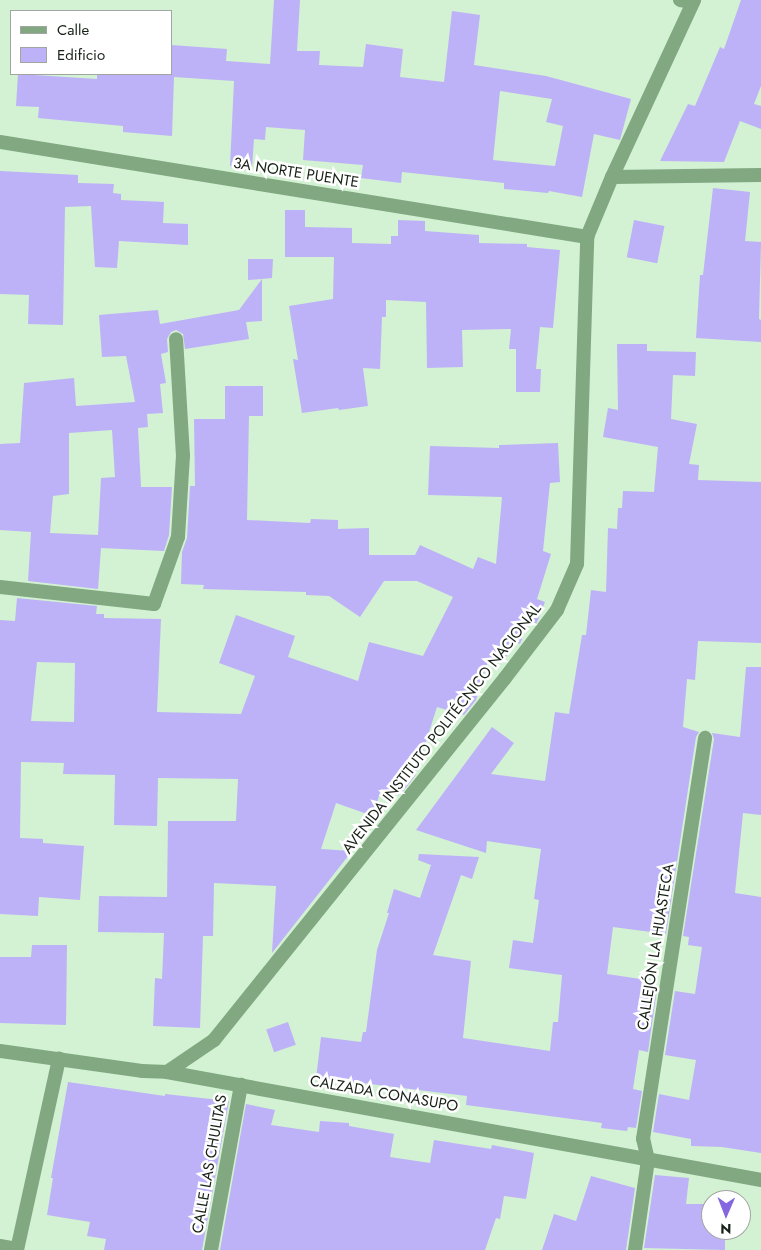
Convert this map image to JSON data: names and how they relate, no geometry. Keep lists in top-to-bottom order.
{
  "streets": {
    "street": [
      "3A NORTE PUENTE",
      "AVENIDA INSTITUTO POLITÉCNICO NACIONAL",
      "CALLEJÓN LA HUASTECA",
      "CALZADA CONASUPO",
      "CALLE LAS CHULITAS"
    ]
  },
  "crossings": [
    ["3A NORTE PUENTE", "AVENIDA INSTITUTO POLITÉCNICO NACIONAL"],
    ["AVENIDA INSTITUTO POLITÉCNICO NACIONAL", "CALZADA CONASUPO"],
    ["CALLEJÓN LA HUASTECA", "CALZADA CONASUPO"],
    ["CALZADA CONASUPO", "CALLE LAS CHULITAS"]
  ],
  "legend": ["Calle", "Edificio"],
  "north": "bottom"
}
